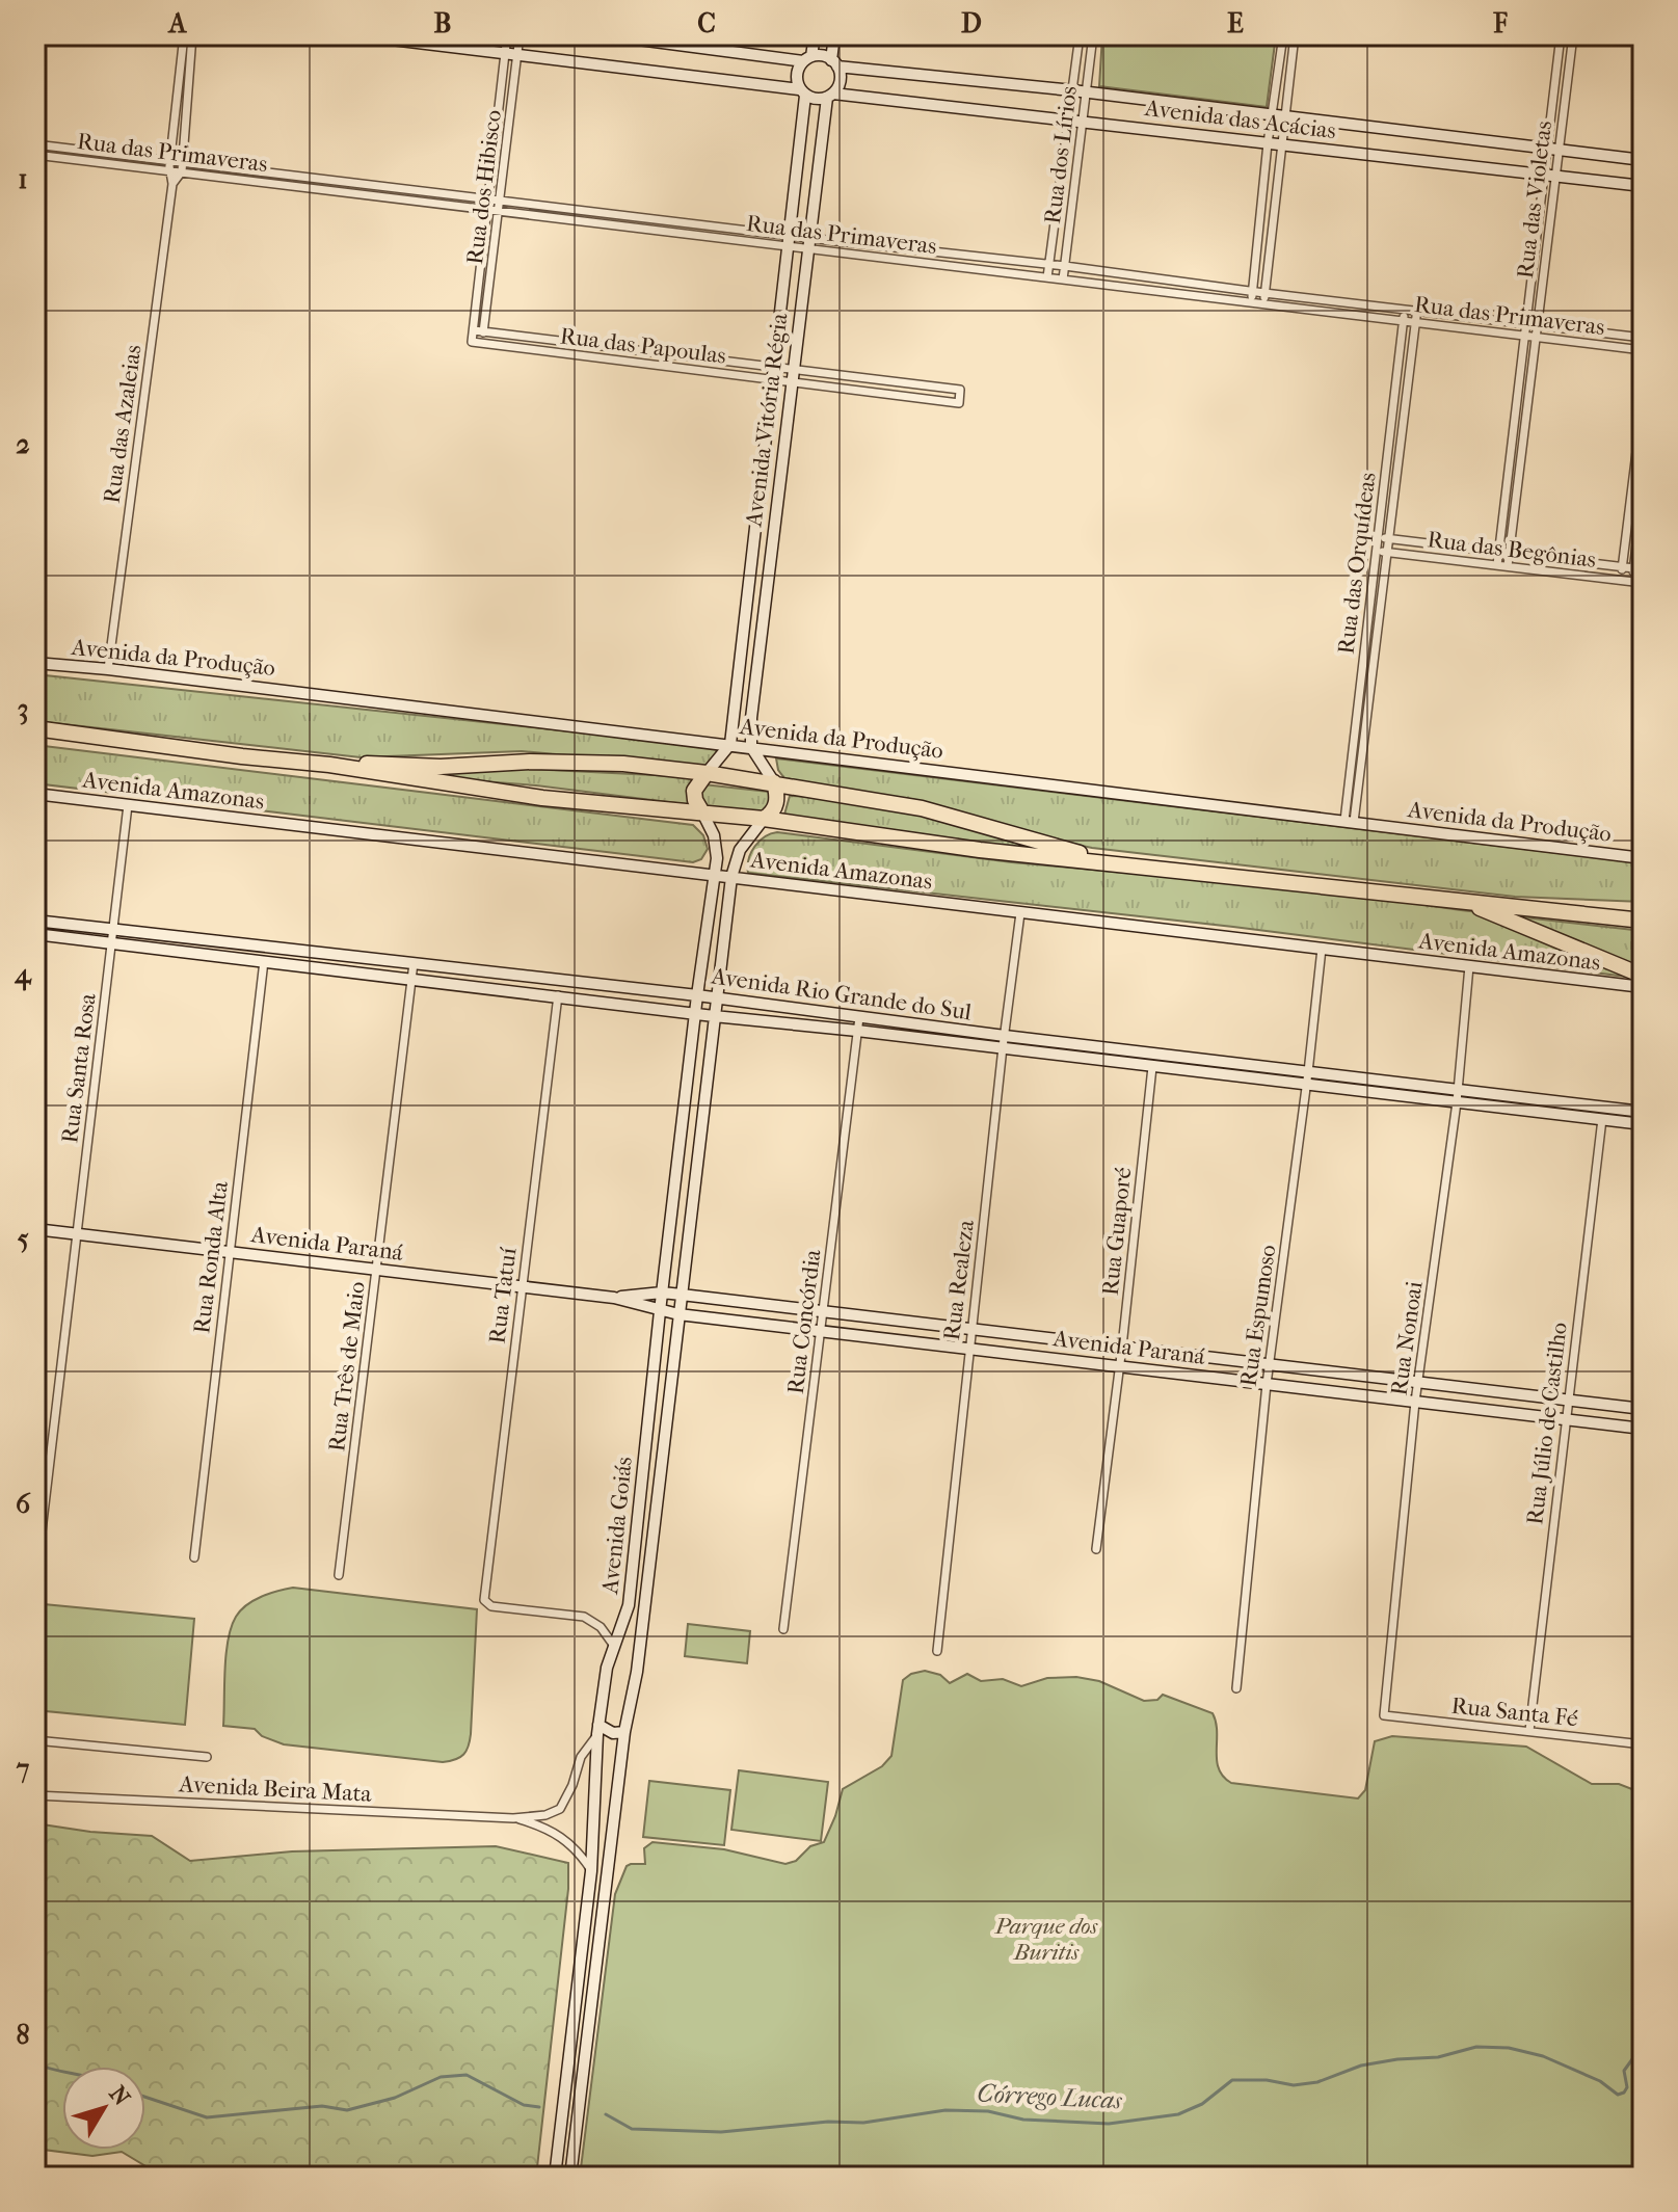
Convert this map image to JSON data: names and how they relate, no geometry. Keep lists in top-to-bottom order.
{
  "streets": {
    "street": [
      "Avenida das Acácias",
      "Rua das Primaveras",
      "Rua dos Lírios",
      "Rua dos Hibisco",
      "Rua das Violetas",
      "Rua das Papoulas",
      "Avenida Vitória Régia",
      "Rua das Azaleias",
      "Rua das Begônias",
      "Rua das Orquídeas",
      "Avenida da Produção",
      "Avenida Amazonas",
      "Avenida Rio Grande do Sul",
      "Rua Santa Rosa",
      "Rua Guaporé",
      "Avenida Paraná",
      "Rua Ronda Alta",
      "Rua Realeza",
      "Rua Tatuí",
      "Rua Espumoso",
      "Rua Concórdia",
      "Rua Nonoai",
      "Rua Três de Maio",
      "Rua Júlio de Castilho",
      "Avenida Goiás",
      "Rua Santa Fé",
      "Avenida Beira Mata"
    ]
  },
  "crossings": [
    ["Avenida das Acácias", "Rua dos Lírios"],
    ["Avenida das Acácias", "Rua das Violetas"],
    ["Avenida das Acácias", "Avenida Vitória Régia"],
    ["Rua das Primaveras", "Rua dos Lírios"],
    ["Rua das Primaveras", "Rua dos Hibisco"],
    ["Rua das Primaveras", "Rua das Violetas"],
    ["Rua das Primaveras", "Avenida Vitória Régia"],
    ["Rua das Primaveras", "Rua das Azaleias"],
    ["Rua das Primaveras", "Rua das Orquídeas"],
    ["Rua dos Hibisco", "Rua das Papoulas"],
    ["Rua das Violetas", "Rua das Begônias"],
    ["Rua das Papoulas", "Avenida Vitória Régia"],
    ["Avenida Vitória Régia", "Avenida da Produção"],
    ["Rua das Azaleias", "Avenida da Produção"],
    ["Rua das Begônias", "Rua das Orquídeas"],
    ["Rua das Orquídeas", "Avenida da Produção"],
    ["Avenida Amazonas", "Rua Santa Rosa"],
    ["Avenida Amazonas", "Rua Realeza"],
    ["Avenida Amazonas", "Rua Espumoso"],
    ["Avenida Amazonas", "Rua Nonoai"],
    ["Avenida Amazonas", "Avenida Goiás"],
    ["Avenida Rio Grande do Sul", "Rua Santa Rosa"],
    ["Avenida Rio Grande do Sul", "Rua Guaporé"],
    ["Avenida Rio Grande do Sul", "Rua Ronda Alta"],
    ["Avenida Rio Grande do Sul", "Rua Realeza"],
    ["Avenida Rio Grande do Sul", "Rua Tatuí"],
    ["Avenida Rio Grande do Sul", "Rua Espumoso"],
    ["Avenida Rio Grande do Sul", "Rua Concórdia"],
    ["Avenida Rio Grande do Sul", "Rua Nonoai"],
    ["Avenida Rio Grande do Sul", "Rua Três de Maio"],
    ["Avenida Rio Grande do Sul", "Rua Júlio de Castilho"],
    ["Avenida Rio Grande do Sul", "Avenida Goiás"],
    ["Rua Santa Rosa", "Avenida Paraná"],
    ["Rua Guaporé", "Avenida Paraná"],
    ["Avenida Paraná", "Rua Ronda Alta"],
    ["Avenida Paraná", "Rua Realeza"],
    ["Avenida Paraná", "Rua Tatuí"],
    ["Avenida Paraná", "Rua Espumoso"],
    ["Avenida Paraná", "Rua Concórdia"],
    ["Avenida Paraná", "Rua Nonoai"],
    ["Avenida Paraná", "Rua Três de Maio"],
    ["Avenida Paraná", "Rua Júlio de Castilho"],
    ["Avenida Paraná", "Avenida Goiás"],
    ["Rua Tatuí", "Avenida Goiás"],
    ["Rua Nonoai", "Rua Santa Fé"],
    ["Rua Júlio de Castilho", "Rua Santa Fé"],
    ["Avenida Goiás", "Avenida Beira Mata"]
  ],
  "water": ["Córrego Lucas"],
  "parks": ["Parque dos Buritis"],
  "north": "top right",
  "grid": {
    "columns": [
      "A",
      "B",
      "C",
      "D",
      "E",
      "F"
    ],
    "rows": [
      "1",
      "2",
      "3",
      "4",
      "5",
      "6",
      "7",
      "8"
    ]
  }
}
